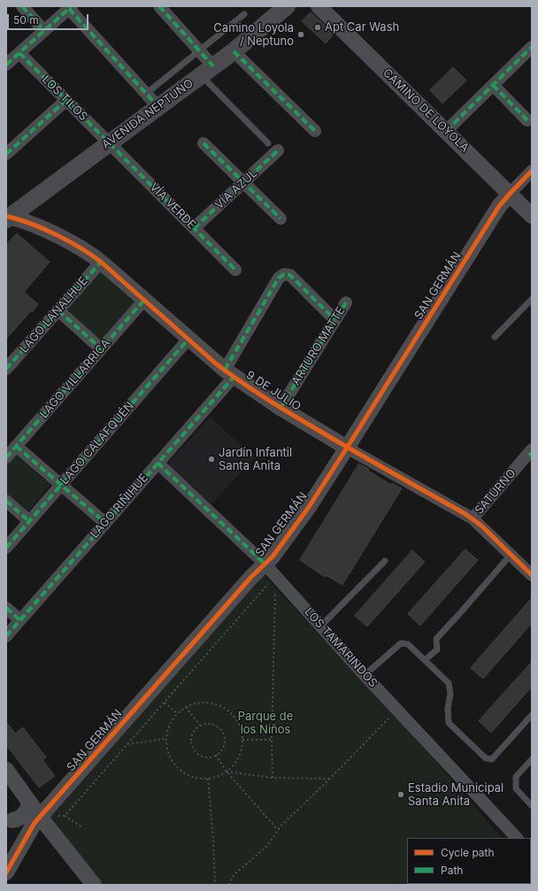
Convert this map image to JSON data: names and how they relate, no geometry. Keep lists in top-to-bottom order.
{
  "streets": {
    "main road": ["AVENIDA NEPTUNO"],
    "street": [
      "LOS TILOS",
      "CAMINO DE LOYOLA",
      "VÍA AZUL",
      "VÍA VERDE",
      "SAN GERMÁN",
      "LAGO LANALHUE",
      "ARTURO MATTE",
      "LAGO VILLARRICA",
      "9 DE JULIO",
      "LAGO CALAFQUÉN",
      "SATURNO",
      "LAGO RIÑIHUE",
      "LOS TAMARINDOS"
    ]
  },
  "crossings": [
    ["LOS TILOS", "AVENIDA NEPTUNO"],
    ["LOS TILOS", "VÍA VERDE"],
    ["CAMINO DE LOYOLA", "SAN GERMÁN"],
    ["AVENIDA NEPTUNO", "VÍA VERDE"],
    ["AVENIDA NEPTUNO", "9 DE JULIO"],
    ["VÍA AZUL", "VÍA VERDE"],
    ["SAN GERMÁN", "9 DE JULIO"],
    ["SAN GERMÁN", "LOS TAMARINDOS"],
    ["LAGO LANALHUE", "9 DE JULIO"],
    ["ARTURO MATTE", "9 DE JULIO"],
    ["ARTURO MATTE", "LAGO RIÑIHUE"],
    ["LAGO VILLARRICA", "9 DE JULIO"],
    ["9 DE JULIO", "LAGO CALAFQUÉN"],
    ["9 DE JULIO", "SATURNO"],
    ["9 DE JULIO", "LAGO RIÑIHUE"],
    ["LAGO RIÑIHUE", "LOS TAMARINDOS"]
  ],
  "parks": ["Parque de los Niños"],
  "places": [
    "Apt Car Wash",
    "Camino Loyola / Neptuno",
    "Jardín Infantil Santa Anita",
    "Estadio Municipal Santa Anita"
  ],
  "legend": ["Cycle path", "Path"],
  "scale_bar": "50 m"
}
